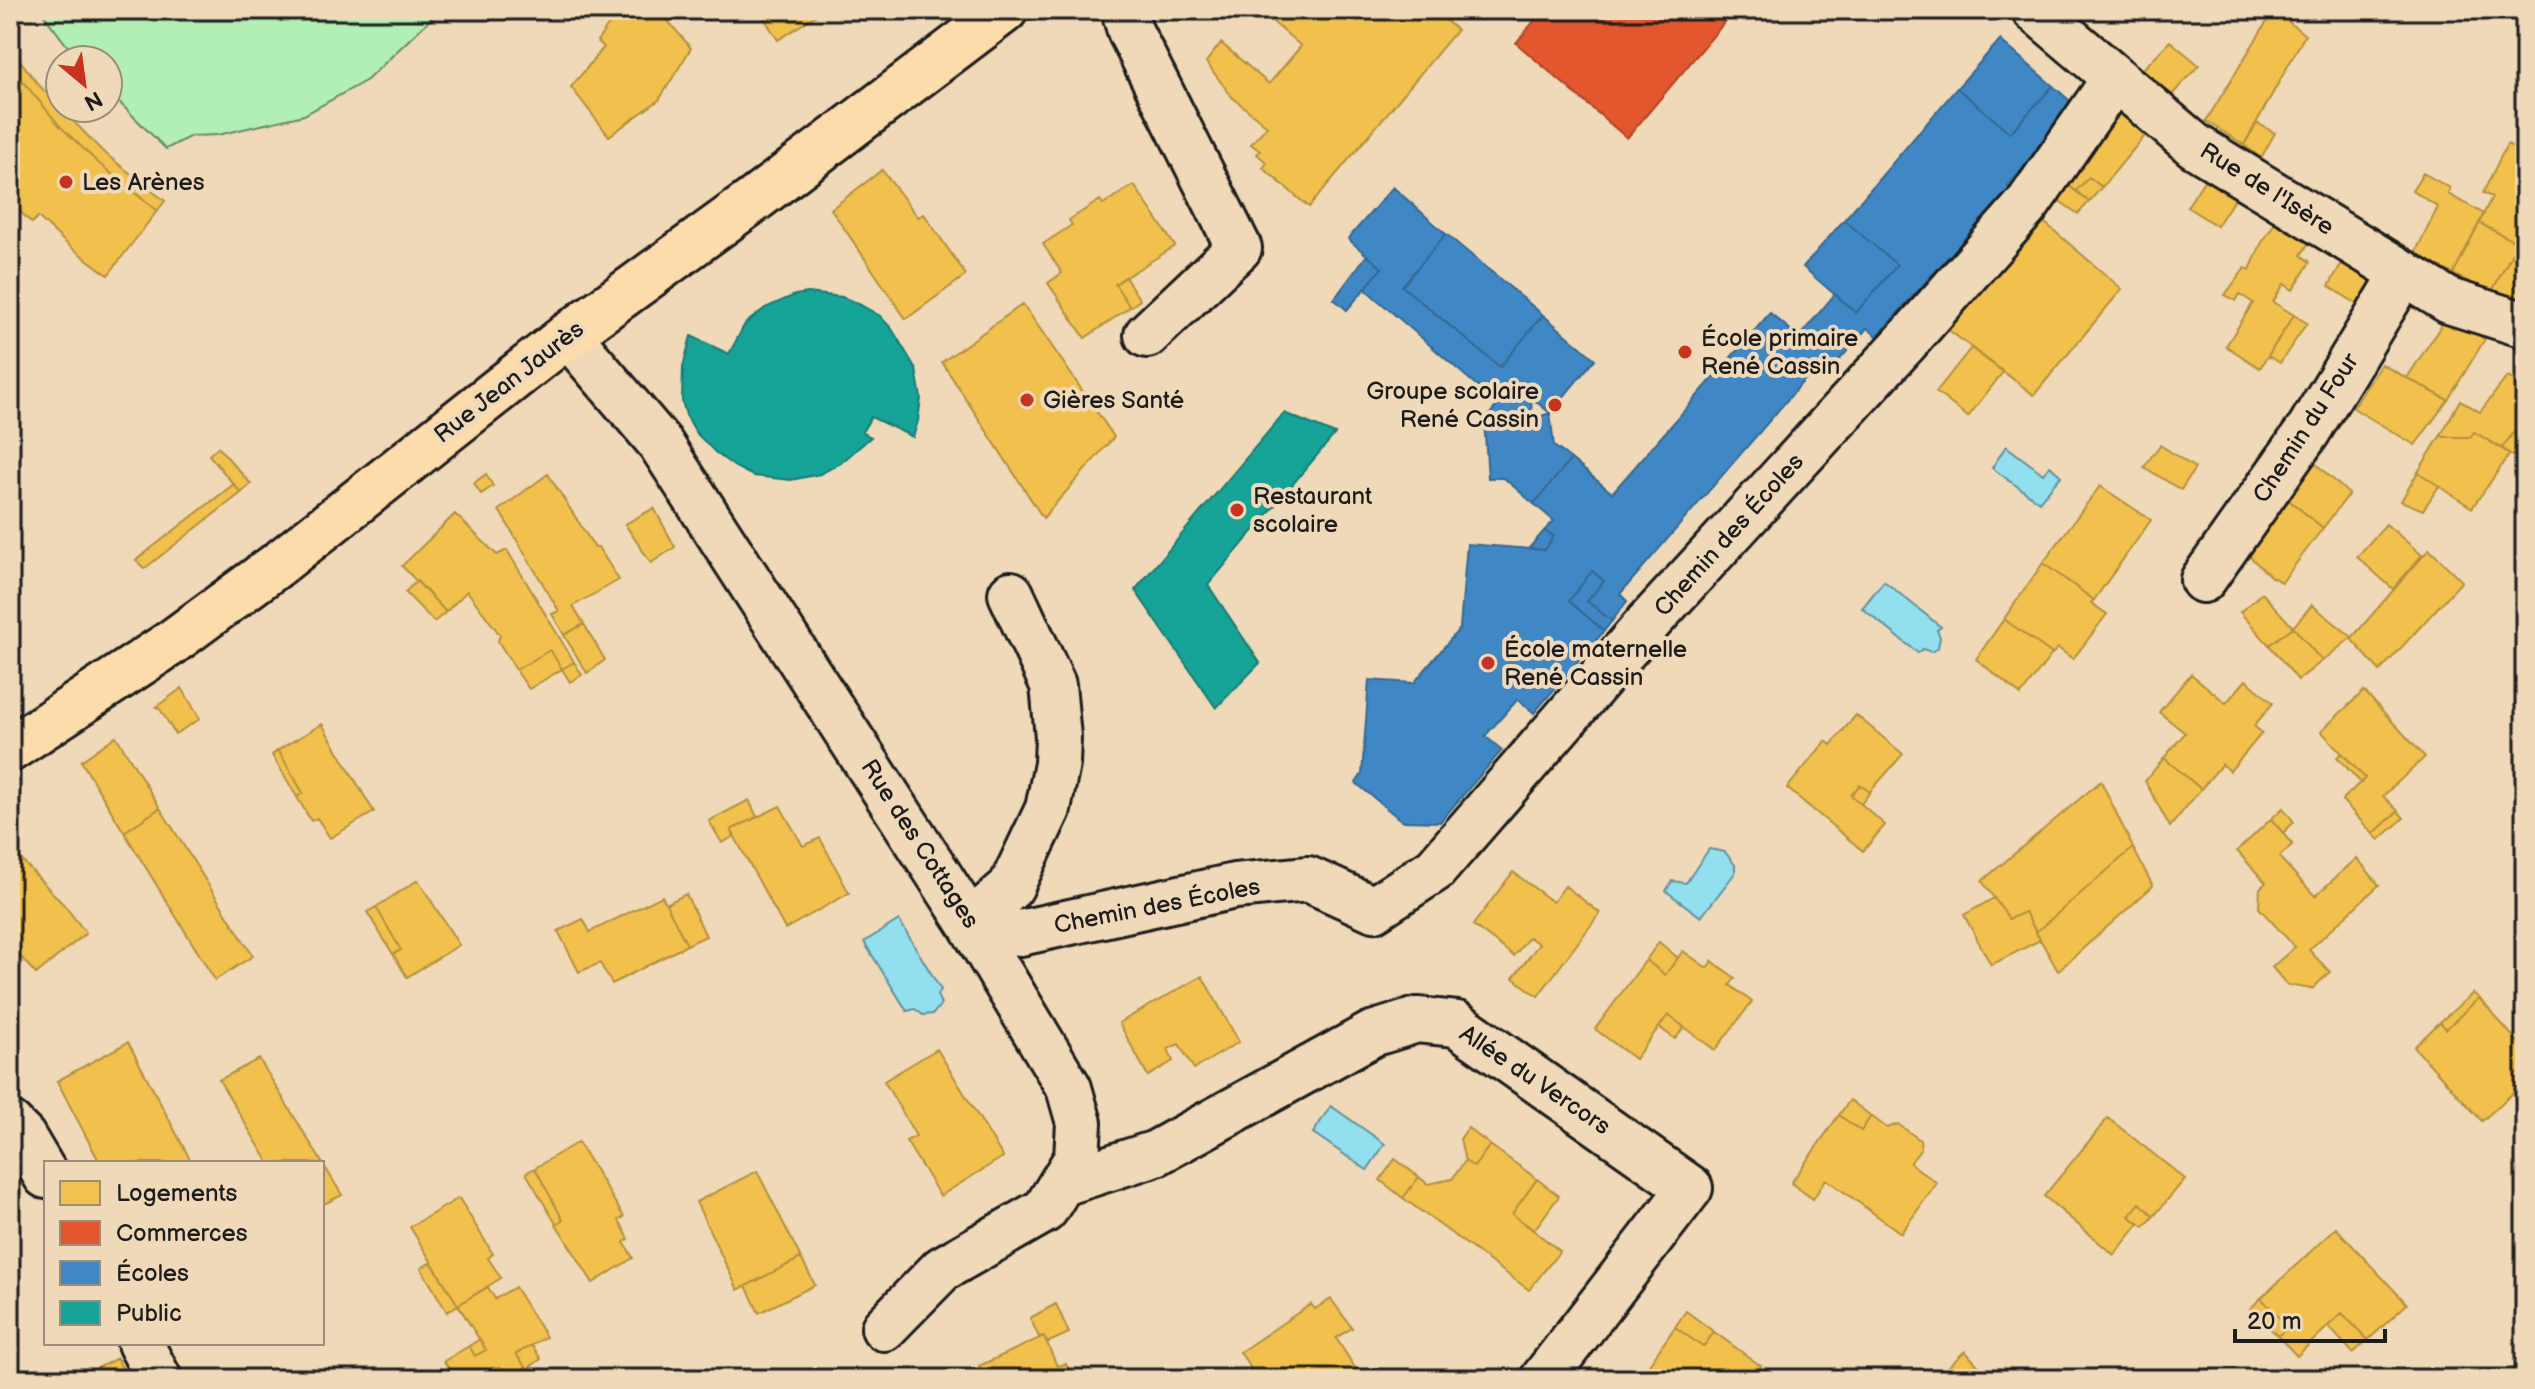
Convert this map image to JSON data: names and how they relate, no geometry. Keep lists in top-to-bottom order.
{
  "streets": {
    "main road": ["Rue Jean Jaurès"],
    "street": [
      "Rue de l'Isère",
      "Chemin du Four",
      "Chemin des Écoles",
      "Rue des Cottages",
      "Allée du Vercors"
    ]
  },
  "crossings": [
    ["Rue de l'Isère", "Chemin du Four"],
    ["Rue de l'Isère", "Chemin des Écoles"],
    ["Rue Jean Jaurès", "Rue des Cottages"],
    ["Chemin des Écoles", "Rue des Cottages"],
    ["Rue des Cottages", "Allée du Vercors"]
  ],
  "places": [
    "Les Arènes",
    "École primaire René Cassin",
    "Gières Santé",
    "Groupe scolaire René Cassin",
    "Restaurant scolaire",
    "École maternelle René Cassin"
  ],
  "legend": [
    "Logements",
    "Commerces",
    "Écoles",
    "Public"
  ],
  "scale_bar": "20 m",
  "north": "bottom right"
}
